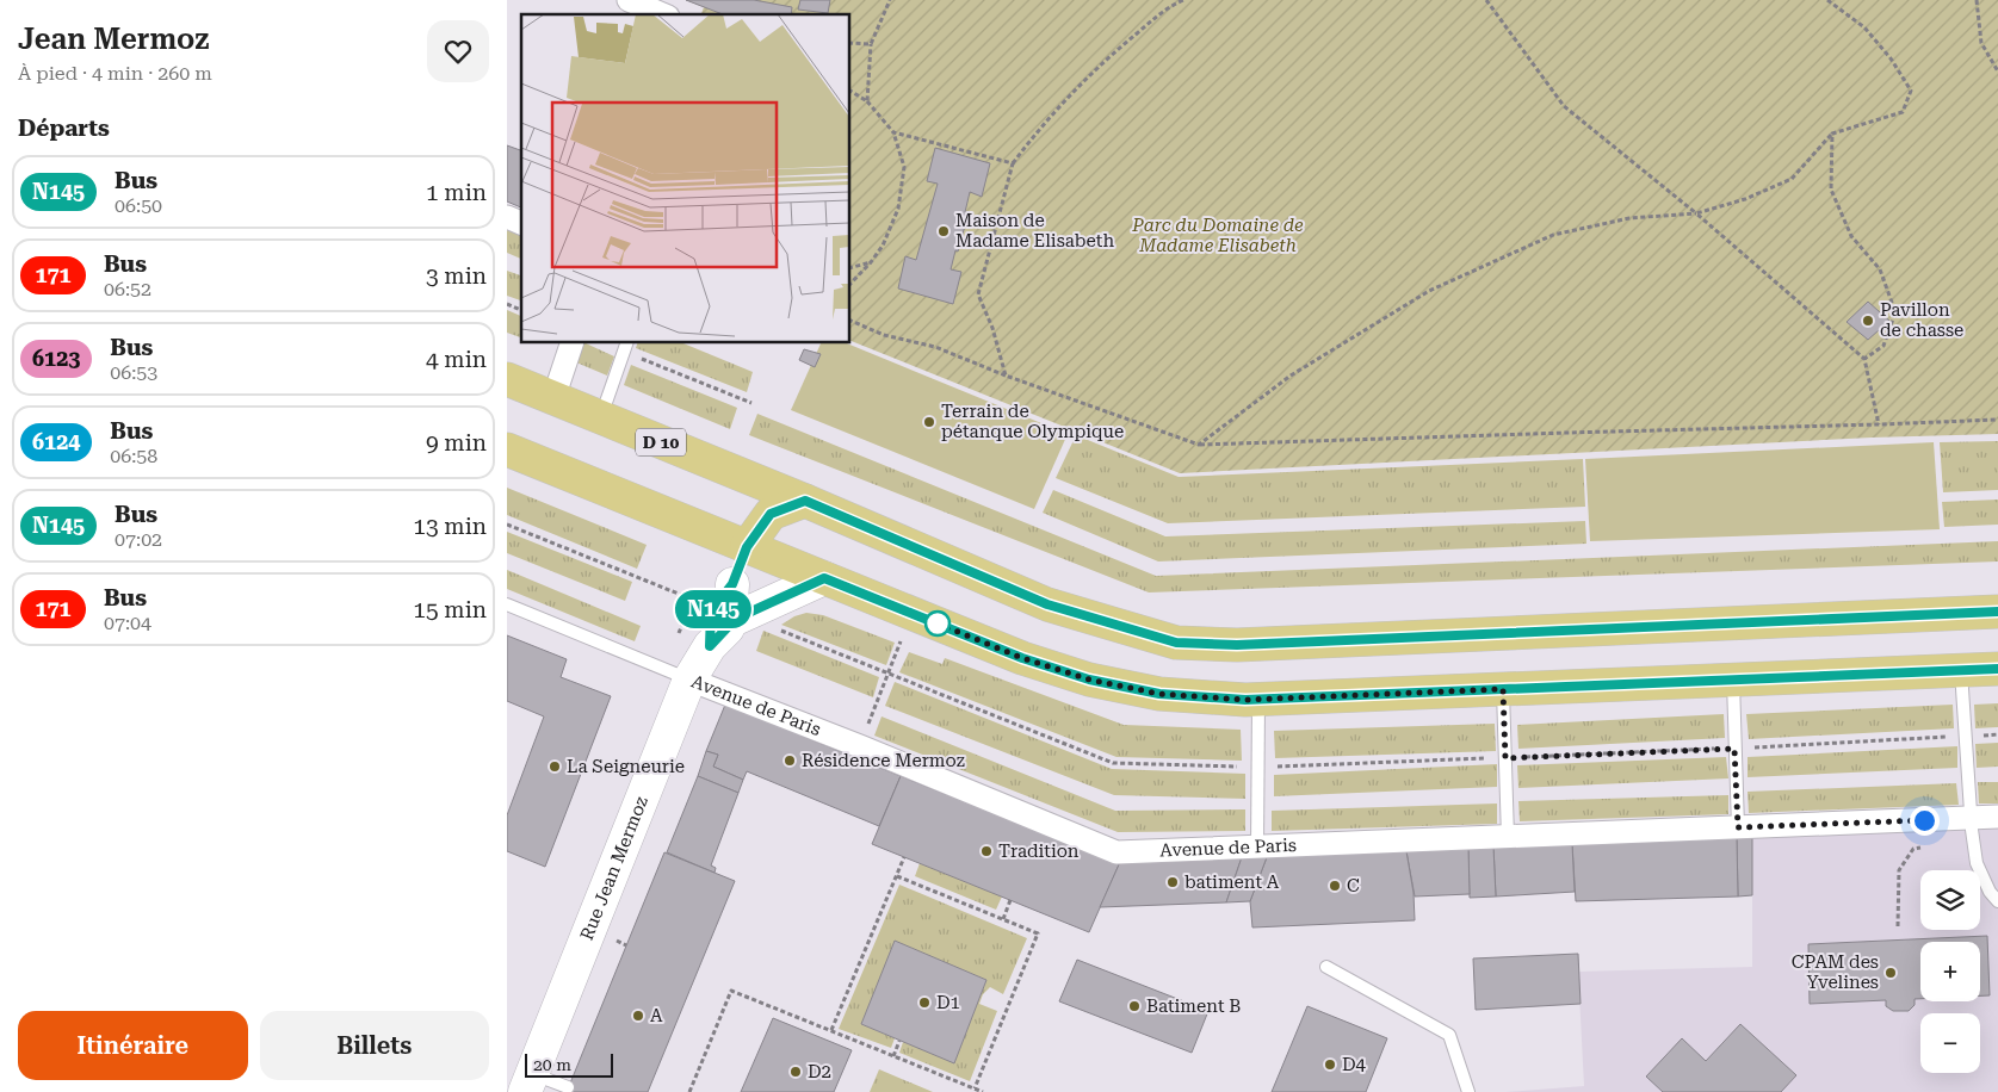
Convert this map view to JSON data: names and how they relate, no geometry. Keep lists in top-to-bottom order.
{
  "streets": {
    "main road": ["D 10"],
    "street": ["Avenue de Paris", "Rue Jean Mermoz"]
  },
  "crossings": [
    ["Avenue de Paris", "Rue Jean Mermoz"]
  ],
  "parks": ["Parc du Domaine de Madame Elisabeth"],
  "places": [
    "Maison de Madame Elisabeth",
    "Pavillon de chasse",
    "Terrain de pétanque Olympique",
    "Résidence Mermoz",
    "La Seigneurie",
    "Tradition",
    "batiment A",
    "C",
    "CPAM des Yvelines",
    "D1",
    "Batiment B",
    "A",
    "D4",
    "D2"
  ],
  "lines": ["bus line N145"],
  "scale_bar": "20 m",
  "page": {
    "heading": [
      ["Jean Mermoz", "À pied · 4 min · 260 m"],
      "Départs"
    ],
    "on_map": "N145",
    "list": [
      {
        "mark": "N145",
        "name": "Bus",
        "note": "06:50",
        "value": "1 min"
      },
      {
        "mark": "171",
        "name": "Bus",
        "note": "06:52",
        "value": "3 min"
      },
      {
        "mark": "6123",
        "name": "Bus",
        "note": "06:53",
        "value": "4 min"
      },
      {
        "mark": "6124",
        "name": "Bus",
        "note": "06:58",
        "value": "9 min"
      },
      {
        "mark": "N145",
        "name": "Bus",
        "note": "07:02",
        "value": "13 min"
      },
      {
        "mark": "171",
        "name": "Bus",
        "note": "07:04",
        "value": "15 min"
      }
    ],
    "map_buttons": ["+", "−"],
    "buttons": ["Itinéraire", "Billets"],
    "scale": "20 m"
  }
}
